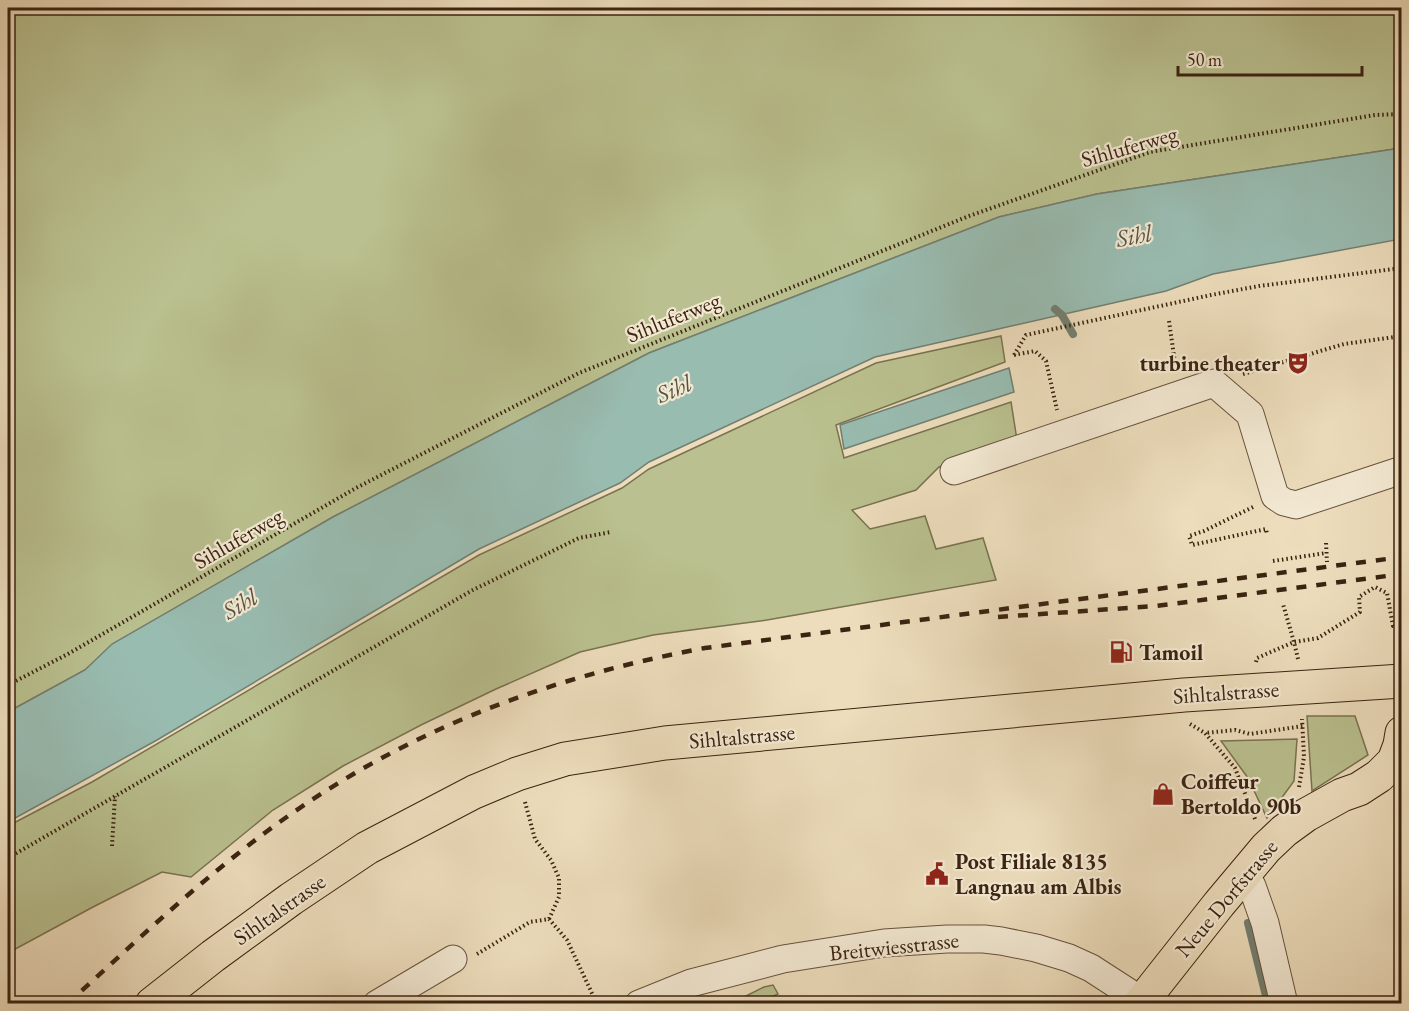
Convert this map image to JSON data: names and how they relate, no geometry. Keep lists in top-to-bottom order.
{
  "streets": {
    "main road": ["Sihltalstrasse", "Neue Dorfstrasse"],
    "street": ["Breitwiesstrasse"],
    "path": ["Sihluferweg"]
  },
  "crossings": [
    ["Neue Dorfstrasse", "Breitwiesstrasse"]
  ],
  "water": ["Sihl"],
  "places": {
    "theatre": ["turbine theater"],
    "fuel station": ["Tamoil"],
    "shop": ["Coiffeur Bertoldo 90b"],
    "public building": ["Post Filiale 8135 Langnau am Albis"]
  },
  "scale_bar": "50 m"
}
